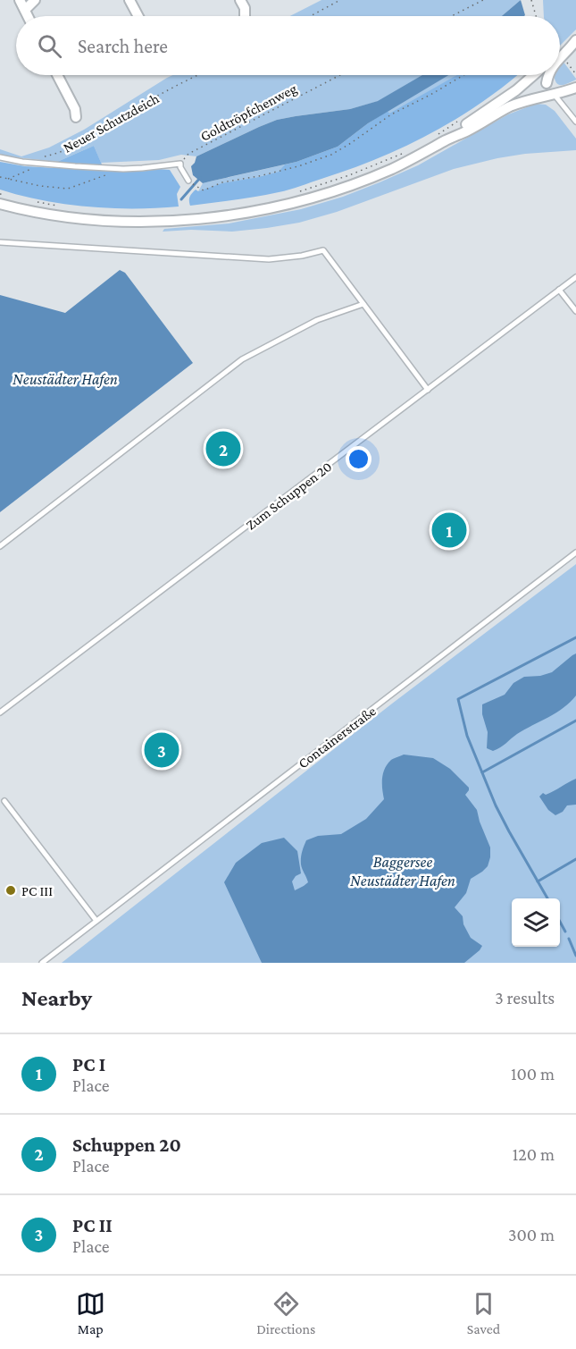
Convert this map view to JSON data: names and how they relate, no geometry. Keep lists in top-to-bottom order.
{
  "streets": {
    "lane": ["Zum Schuppen 20", "Containerstraße"],
    "path": ["Goldtröpfchenweg", "Neuer Schutzdeich"]
  },
  "water": ["Neustädter Hafen", "Baggersee Neustädter Hafen"],
  "places": ["PC III"],
  "page": {
    "search": "Search here",
    "pins": ["2", "1", "3"],
    "heading": ["Nearby", "3 results"],
    "list": [
      {
        "mark": "1",
        "name": "PC I",
        "note": "Place",
        "value": "100 m"
      },
      {
        "mark": "2",
        "name": "Schuppen 20",
        "note": "Place",
        "value": "120 m"
      },
      {
        "mark": "3",
        "name": "PC II",
        "note": "Place",
        "value": "300 m"
      }
    ],
    "nav": ["Map", "Directions", "Saved"]
  }
}
